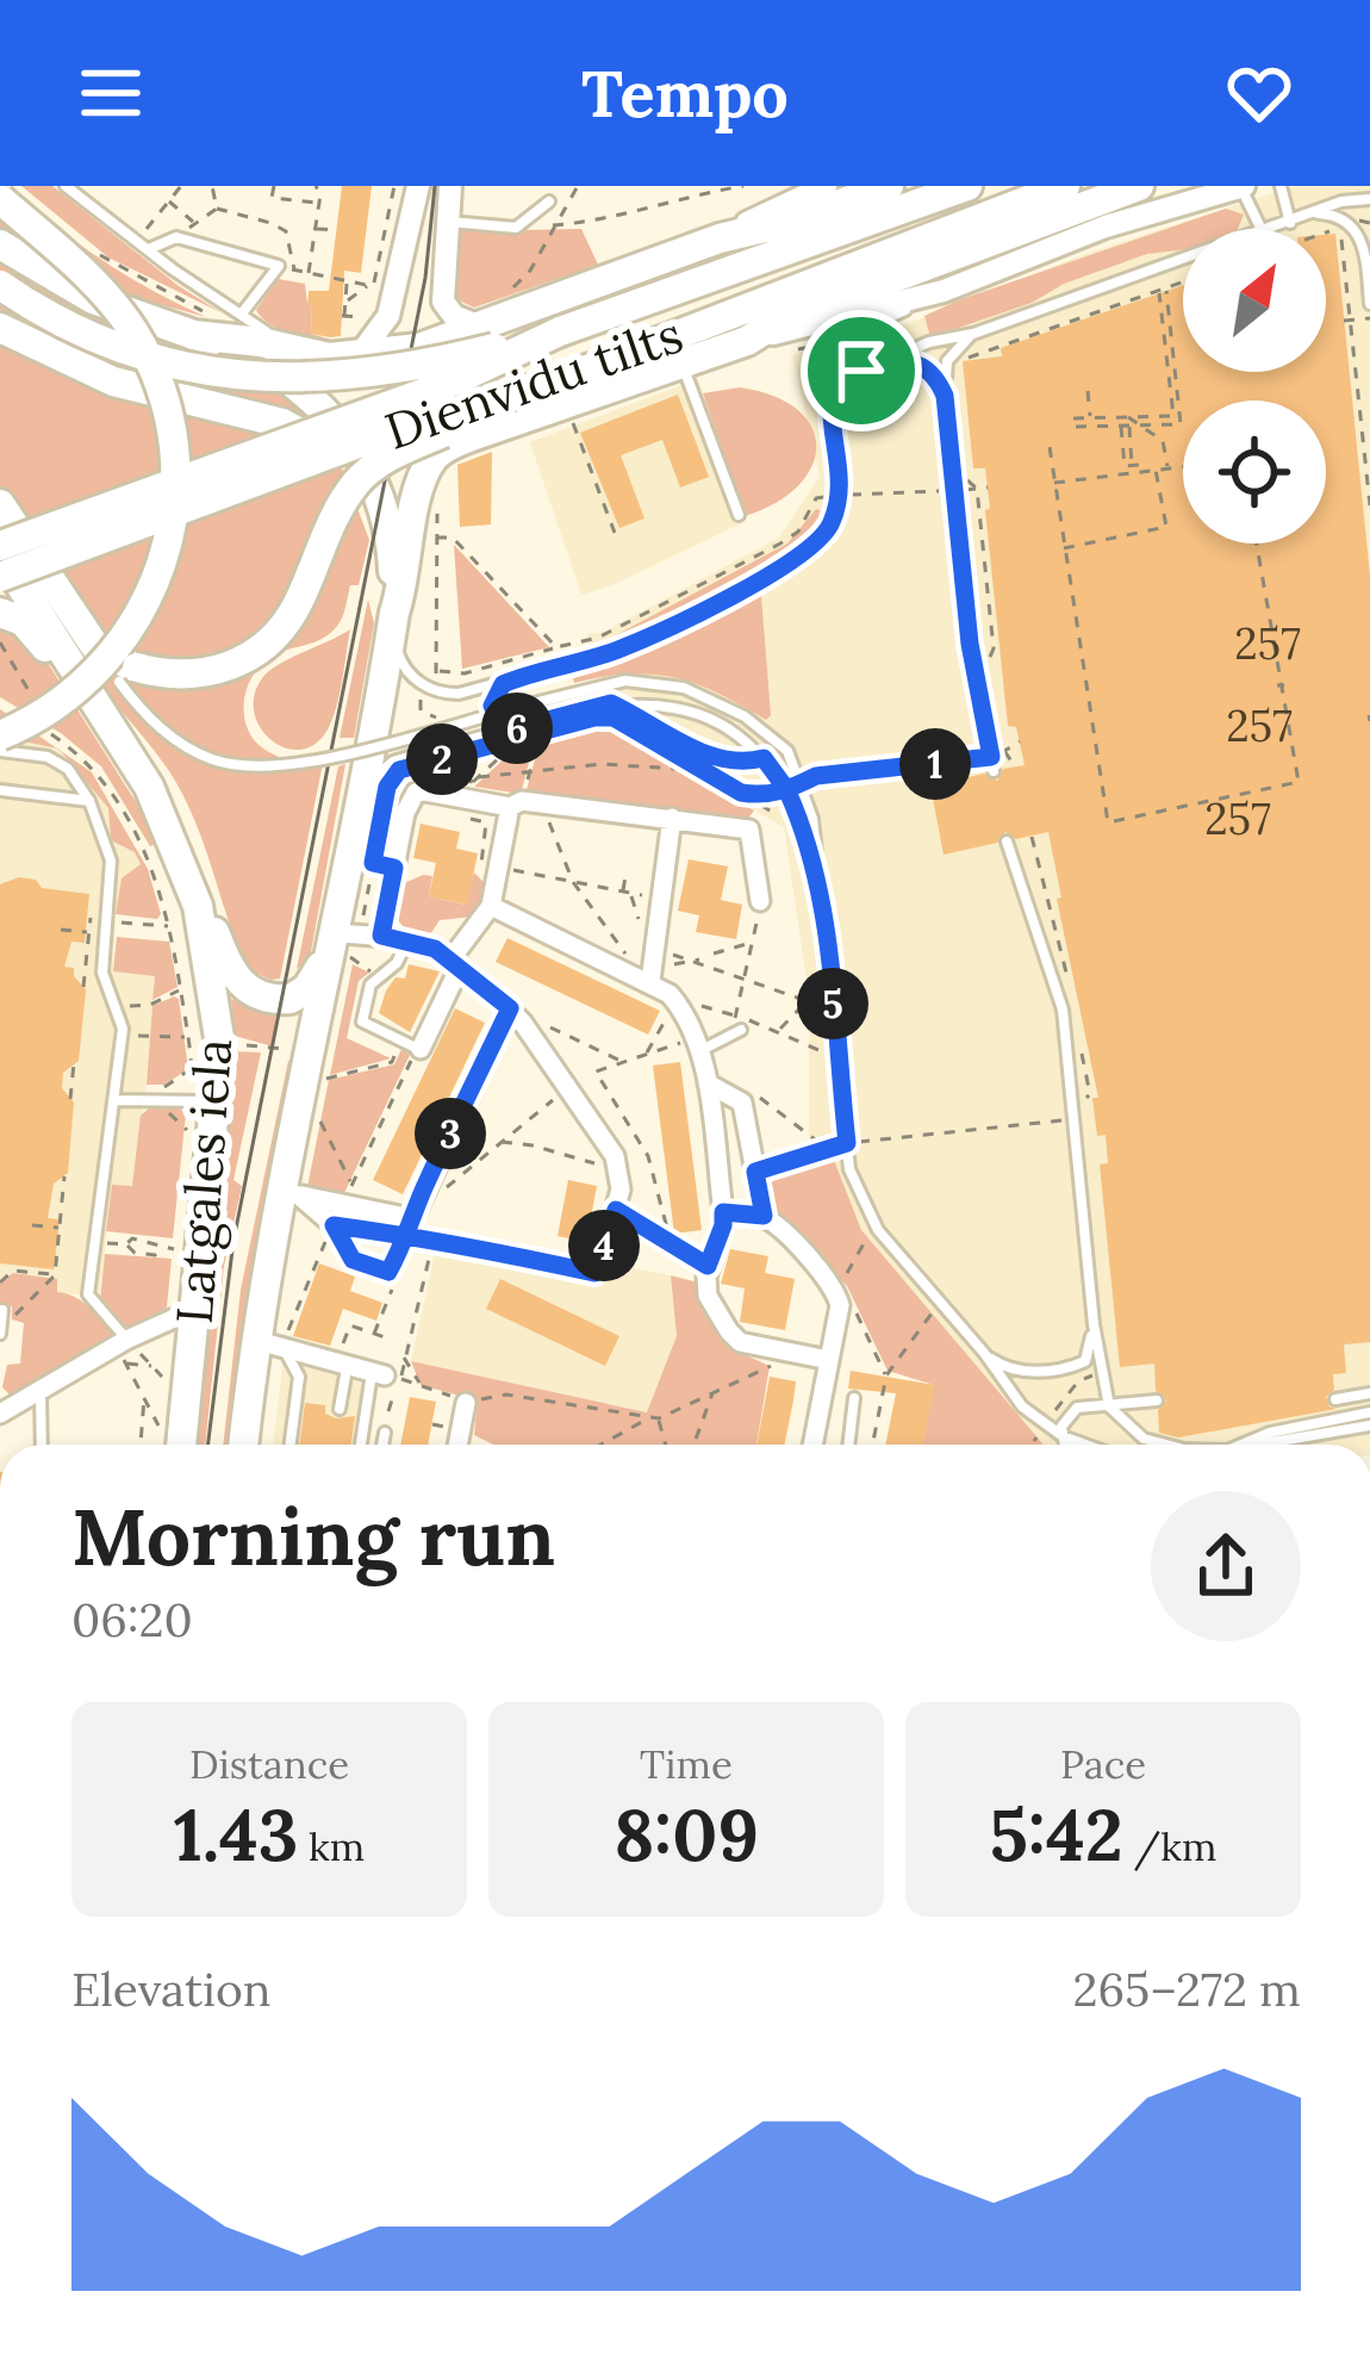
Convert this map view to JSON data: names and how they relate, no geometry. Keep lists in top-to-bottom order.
{
  "streets": {
    "highway": ["Dienvidu tilts", "Latgales iela"]
  },
  "house_numbers": ["257", "257", "257"],
  "north": "top right",
  "page": {
    "header": "Tempo",
    "pins": [
      "6",
      "2",
      "1",
      "5",
      "3",
      "4"
    ],
    "heading": ["Morning run", "06:20"],
    "stats": [
      ["Distance", "1.43 km"],
      ["Time", "8:09"],
      ["Pace", "5:42 /km"]
    ],
    "chart": ["Elevation", "265–272 m"]
  }
}
